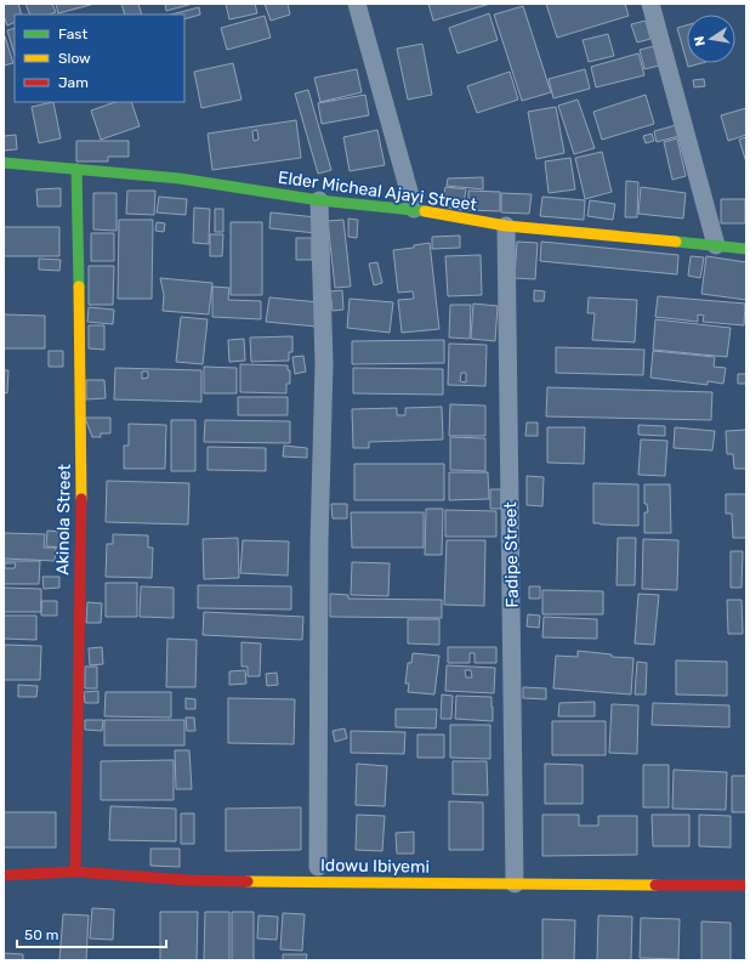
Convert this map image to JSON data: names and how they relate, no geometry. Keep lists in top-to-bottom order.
{
  "streets": {
    "street": [
      "Elder Micheal Ajayi Street",
      "Akinola Street",
      "Fadipe Street",
      "Idowu Ibiyemi"
    ]
  },
  "crossings": [
    ["Elder Micheal Ajayi Street", "Akinola Street"],
    ["Elder Micheal Ajayi Street", "Fadipe Street"],
    ["Akinola Street", "Idowu Ibiyemi"],
    ["Fadipe Street", "Idowu Ibiyemi"]
  ],
  "legend": ["Fast", "Slow", "Jam"],
  "scale_bar": "50 m",
  "north": "left"
}
